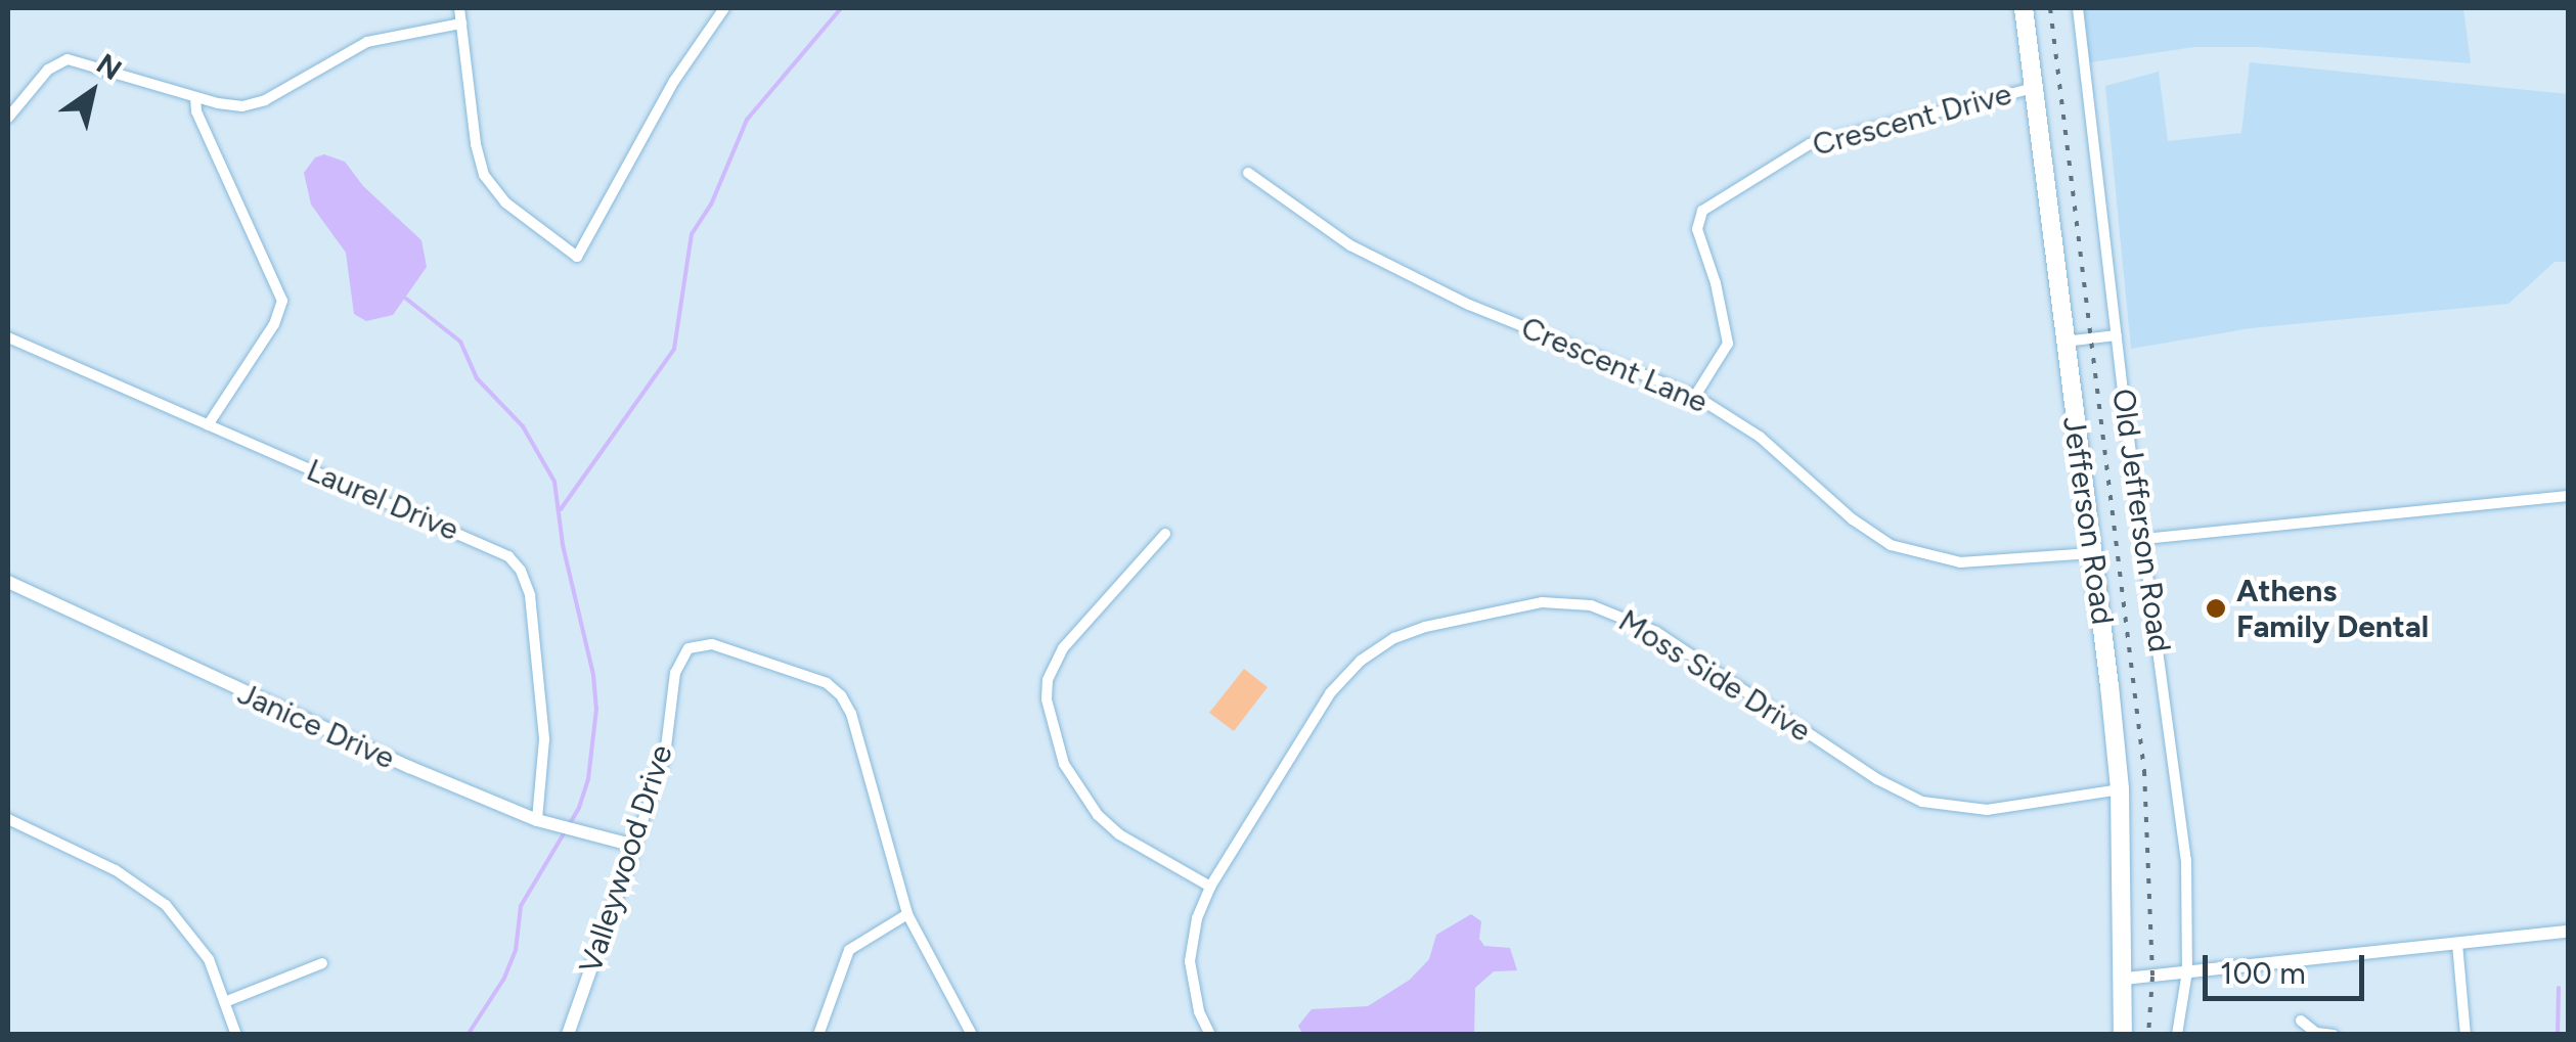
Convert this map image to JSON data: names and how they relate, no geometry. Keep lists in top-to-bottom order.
{
  "streets": {
    "highway": ["Jefferson Road"],
    "street": [
      "Crescent Drive",
      "Crescent Lane",
      "Laurel Drive",
      "Old Jefferson Road",
      "Moss Side Drive",
      "Janice Drive",
      "Valleywood Drive"
    ]
  },
  "crossings": [
    ["Crescent Drive", "Crescent Lane"],
    ["Crescent Drive", "Jefferson Road"],
    ["Crescent Lane", "Jefferson Road"],
    ["Laurel Drive", "Janice Drive"],
    ["Jefferson Road", "Moss Side Drive"],
    ["Janice Drive", "Valleywood Drive"]
  ],
  "places": ["Athens Family Dental"],
  "scale_bar": "100 m",
  "north": "top right"
}
